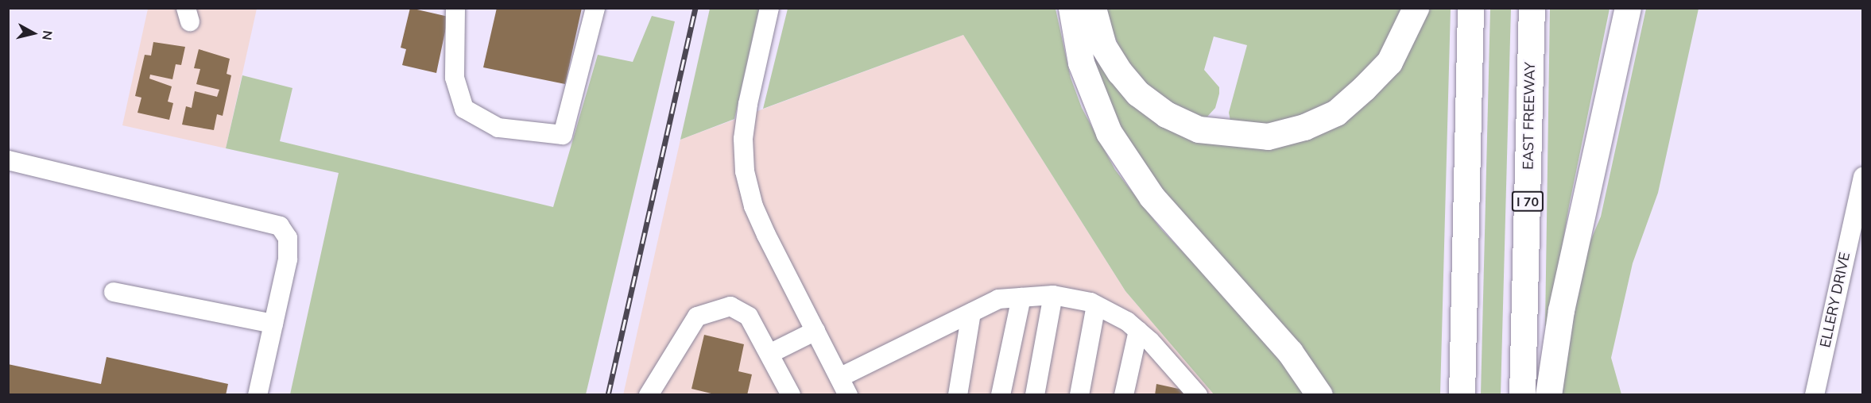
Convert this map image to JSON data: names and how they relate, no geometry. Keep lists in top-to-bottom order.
{
  "streets": {
    "highway": ["EAST FREEWAY", "I 70"],
    "street": ["ELLERY DRIVE"]
  },
  "north": "right"
}
